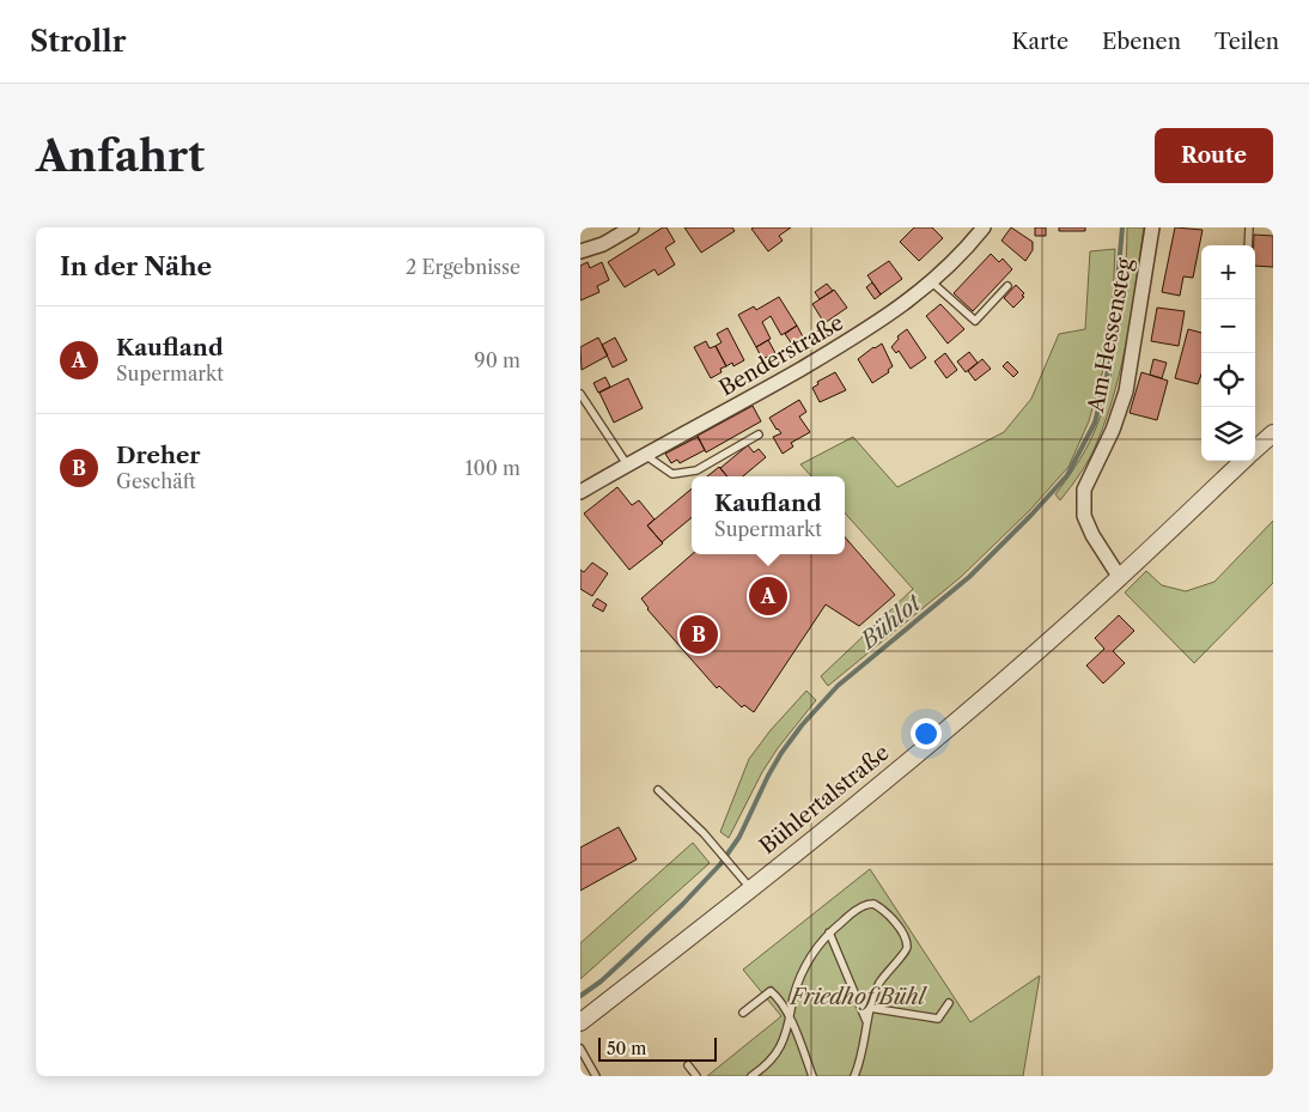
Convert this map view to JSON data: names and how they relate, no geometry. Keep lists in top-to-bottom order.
{
  "streets": {
    "street": ["Am Hessensteg", "Benderstraße", "Bühlertalstraße"]
  },
  "crossings": [
    ["Am Hessensteg", "Bühlertalstraße"]
  ],
  "water": ["Bühlot"],
  "parks": ["Friedhof Bühl"],
  "scale_bar": "50 m",
  "page": {
    "header": "Strollr",
    "nav": ["Karte", "Ebenen", "Teilen"],
    "buttons": "Route",
    "title": "Anfahrt",
    "heading": ["In der Nähe", "2 Ergebnisse"],
    "map_buttons": ["+", "−"],
    "list": [
      {
        "mark": "A",
        "name": "Kaufland",
        "note": "Supermarkt",
        "value": "90 m"
      },
      {
        "mark": "B",
        "name": "Dreher",
        "note": "Geschäft",
        "value": "100 m"
      }
    ],
    "popup": ["Kaufland", "Supermarkt"],
    "pins": ["A", "B"],
    "scale": "50 m"
  }
}
